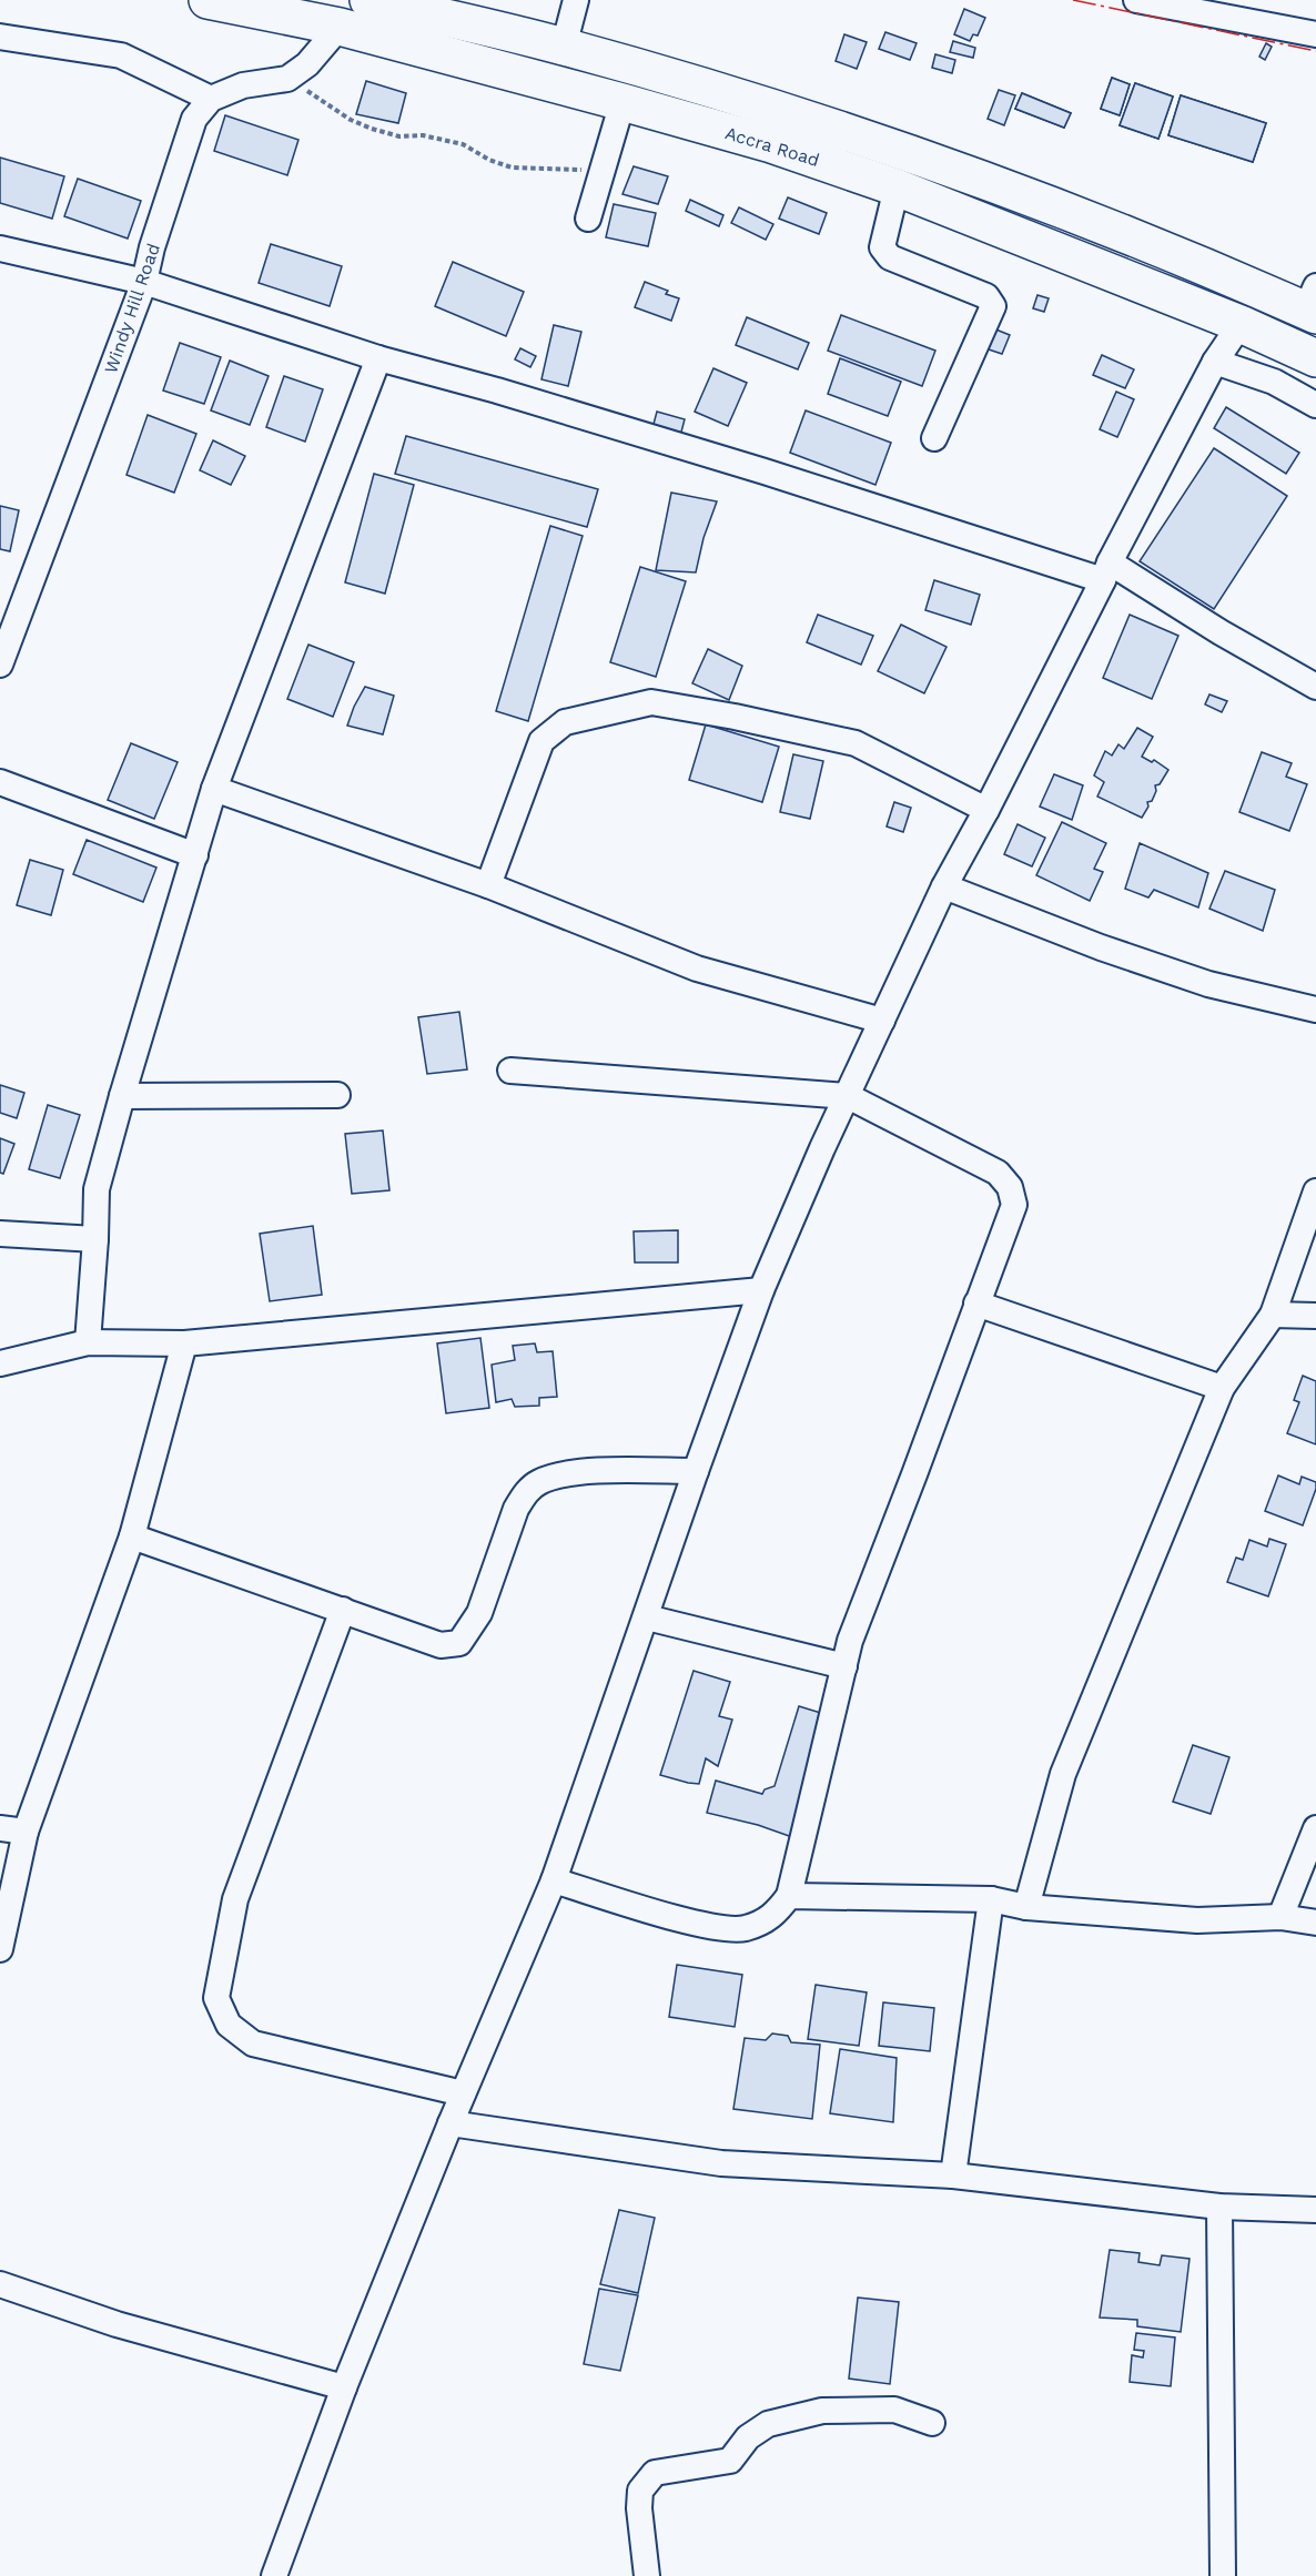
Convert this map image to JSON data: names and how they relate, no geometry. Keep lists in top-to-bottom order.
{
  "streets": {
    "highway": ["Accra Road"],
    "street": ["Windy Hill Road"]
  }
}
